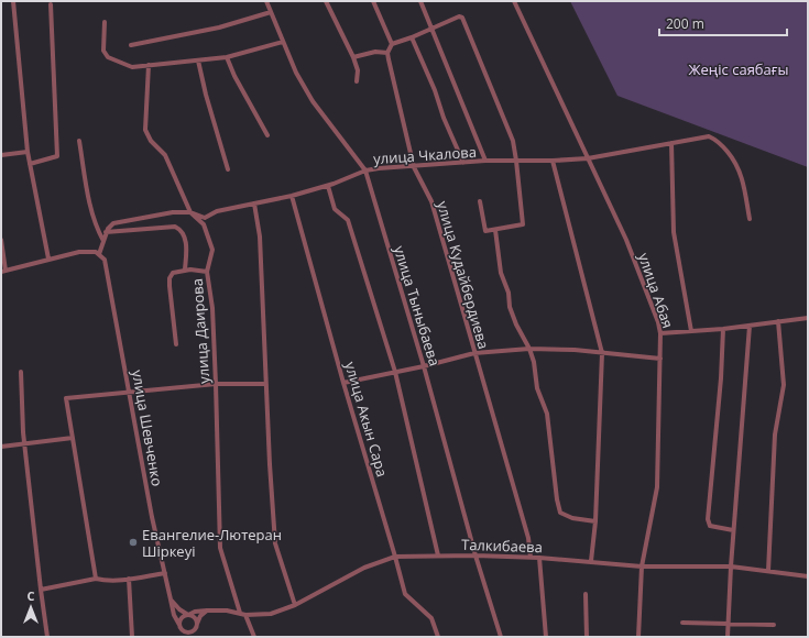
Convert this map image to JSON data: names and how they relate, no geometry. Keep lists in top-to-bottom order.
{
  "streets": {
    "street": [
      "улица Чкалова",
      "улица Кудайбердиева",
      "улица Абая",
      "улица Тыныбаева",
      "улица Даирова",
      "улица Акын Сара",
      "улица Шевченко",
      "Талкибаева"
    ]
  },
  "crossings": [
    ["улица Чкалова", "улица Кудайбердиева"],
    ["улица Чкалова", "улица Абая"],
    ["улица Чкалова", "улица Тыныбаева"],
    ["улица Чкалова", "улица Даирова"],
    ["улица Чкалова", "улица Акын Сара"],
    ["улица Кудайбердиева", "Талкибаева"],
    ["улица Абая", "Талкибаева"],
    ["улица Тыныбаева", "Талкибаева"],
    ["улица Акын Сара", "Талкибаева"]
  ],
  "parks": ["Жеңіс саябағы"],
  "places": ["Евангелие-Лютеран Шіркеуі"],
  "scale_bar": "200 m",
  "north": "top"
}
